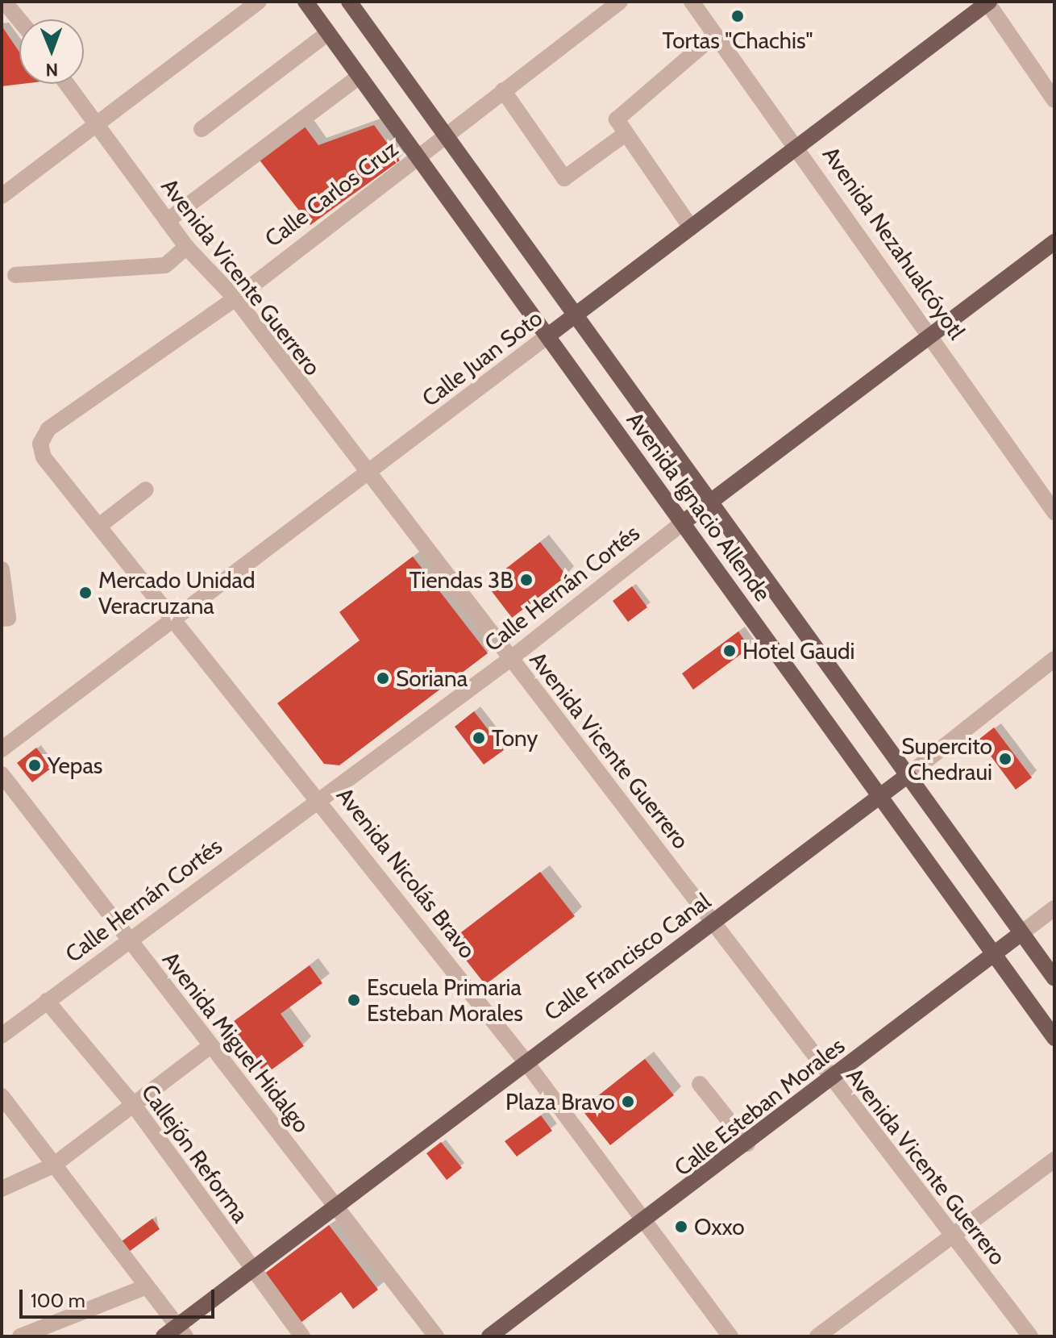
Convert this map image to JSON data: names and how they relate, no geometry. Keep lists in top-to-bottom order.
{
  "streets": {
    "main road": [
      "Calle Juan Soto",
      "Avenida Ignacio Allende",
      "Calle Hernán Cortés",
      "Calle Francisco Canal",
      "Calle Esteban Morales"
    ],
    "street": [
      "Calle Carlos Cruz",
      "Avenida Nezahualcóyotl",
      "Avenida Vicente Guerrero",
      "Avenida Nicolás Bravo",
      "Avenida Miguel Hidalgo",
      "Callejón Reforma"
    ]
  },
  "crossings": [
    ["Calle Carlos Cruz", "Avenida Vicente Guerrero"],
    ["Calle Carlos Cruz", "Avenida Ignacio Allende"],
    ["Calle Carlos Cruz", "Avenida Nicolás Bravo"],
    ["Avenida Nezahualcóyotl", "Calle Juan Soto"],
    ["Avenida Nezahualcóyotl", "Calle Hernán Cortés"],
    ["Avenida Vicente Guerrero", "Calle Juan Soto"],
    ["Avenida Vicente Guerrero", "Calle Hernán Cortés"],
    ["Avenida Vicente Guerrero", "Calle Francisco Canal"],
    ["Avenida Vicente Guerrero", "Calle Esteban Morales"],
    ["Calle Juan Soto", "Avenida Ignacio Allende"],
    ["Calle Juan Soto", "Avenida Nicolás Bravo"],
    ["Avenida Ignacio Allende", "Calle Hernán Cortés"],
    ["Avenida Ignacio Allende", "Calle Francisco Canal"],
    ["Avenida Ignacio Allende", "Calle Esteban Morales"],
    ["Calle Hernán Cortés", "Avenida Nicolás Bravo"],
    ["Calle Hernán Cortés", "Avenida Miguel Hidalgo"],
    ["Calle Hernán Cortés", "Callejón Reforma"],
    ["Avenida Nicolás Bravo", "Calle Francisco Canal"],
    ["Avenida Nicolás Bravo", "Calle Esteban Morales"],
    ["Calle Francisco Canal", "Avenida Miguel Hidalgo"],
    ["Calle Francisco Canal", "Callejón Reforma"]
  ],
  "places": [
    "Tortas \"Chachis\"",
    "Tiendas 3B",
    "Mercado Unidad Veracruzana",
    "Hotel Gaudi",
    "Soriana",
    "Tony",
    "Supercito Chedraui",
    "Yepas",
    "Escuela Primaria Esteban Morales",
    "Plaza Bravo",
    "Oxxo"
  ],
  "scale_bar": "100 m",
  "north": "bottom"
}
